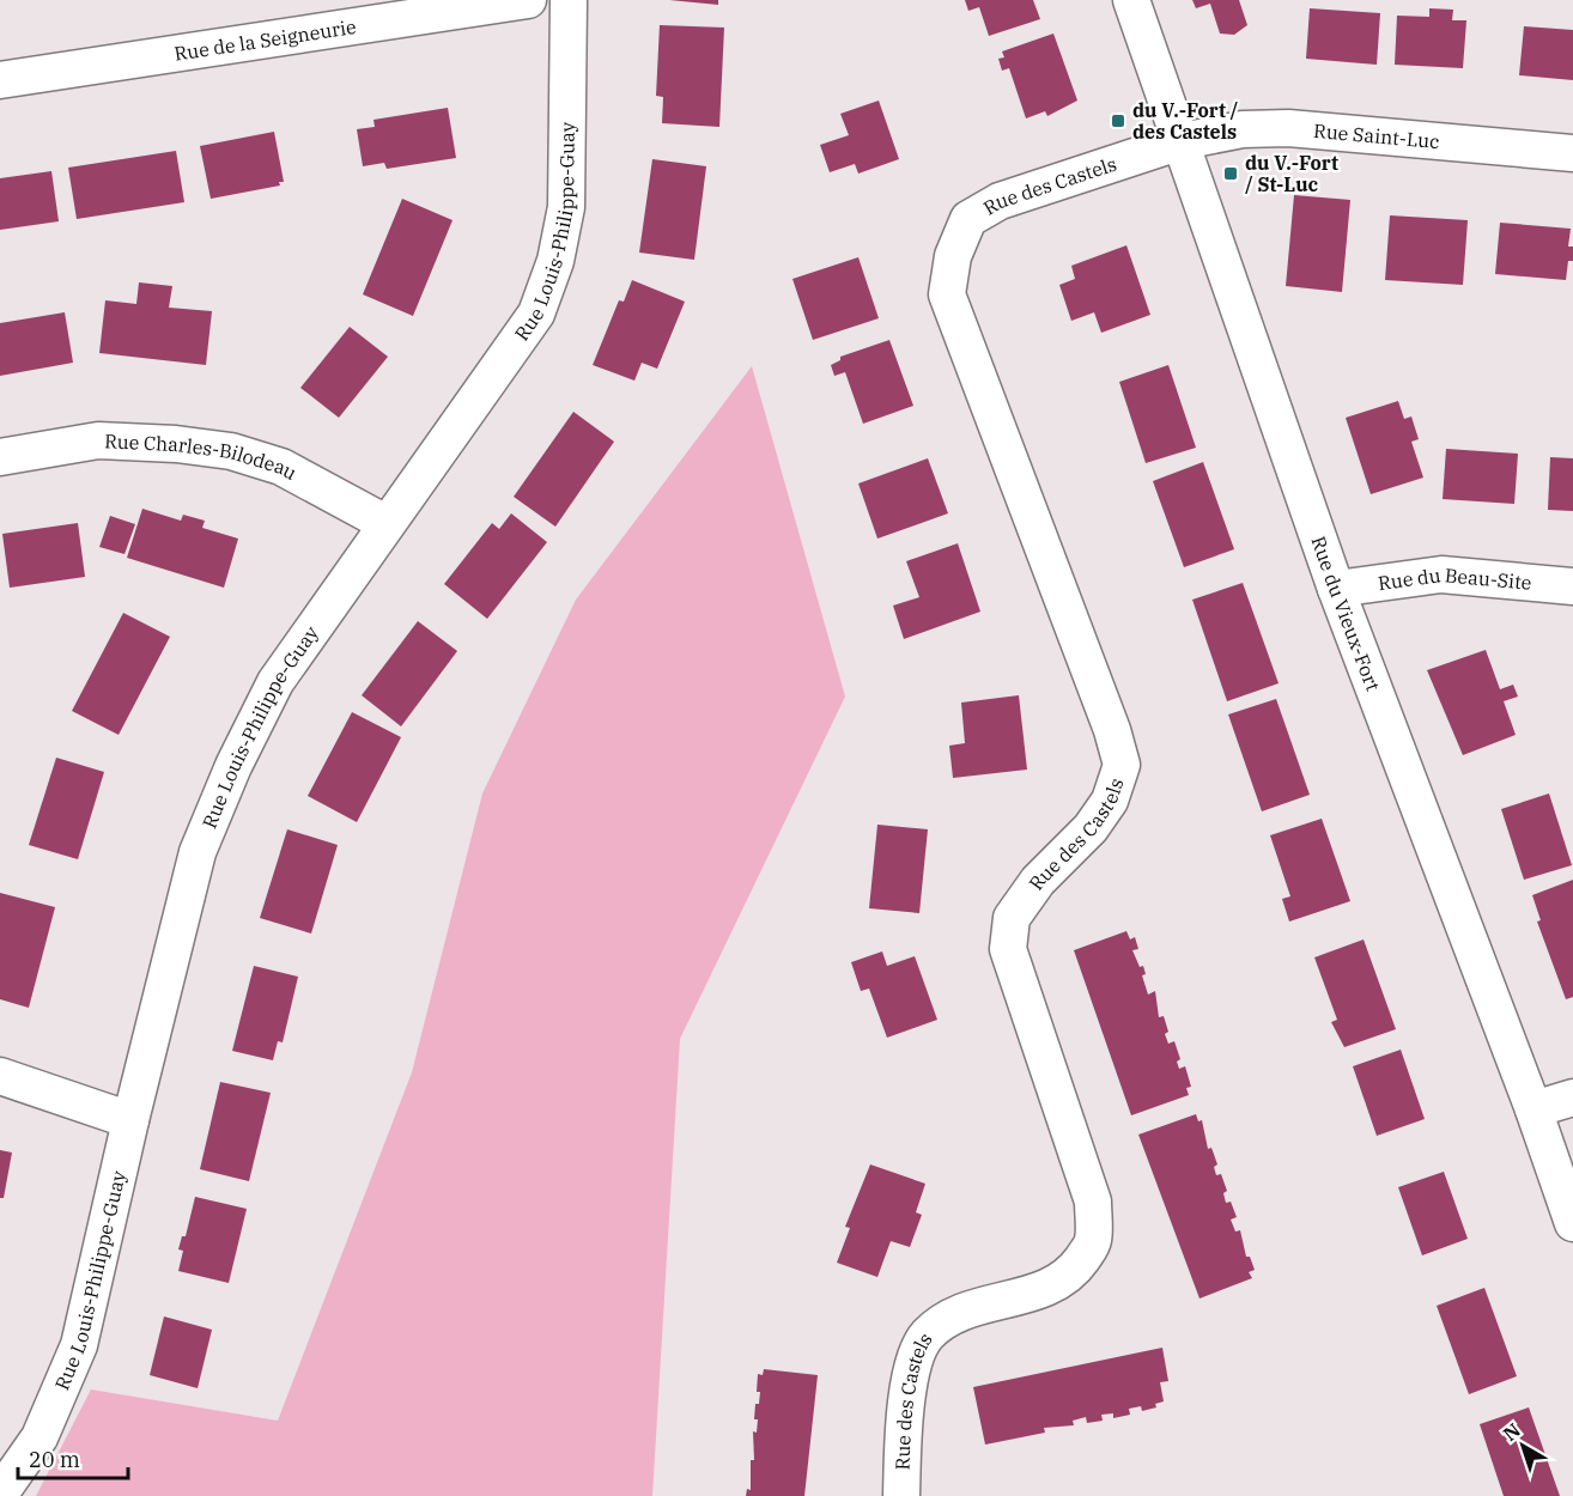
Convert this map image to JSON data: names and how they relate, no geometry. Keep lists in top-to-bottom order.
{
  "streets": {
    "street": [
      "Rue de la Seigneurie",
      "Rue Saint-Luc",
      "Rue des Castels",
      "Rue Louis-Philippe-Guay",
      "Rue Charles-Bilodeau",
      "Rue du Beau-Site",
      "Rue du Vieux-Fort"
    ]
  },
  "crossings": [
    ["Rue Saint-Luc", "Rue des Castels"],
    ["Rue Saint-Luc", "Rue du Vieux-Fort"],
    ["Rue des Castels", "Rue du Vieux-Fort"],
    ["Rue Louis-Philippe-Guay", "Rue Charles-Bilodeau"],
    ["Rue du Beau-Site", "Rue du Vieux-Fort"]
  ],
  "places": {
    "transit": ["du V.-Fort / des Castels", "du V.-Fort / St-Luc"]
  },
  "scale_bar": "20 m",
  "north": "top left"
}
